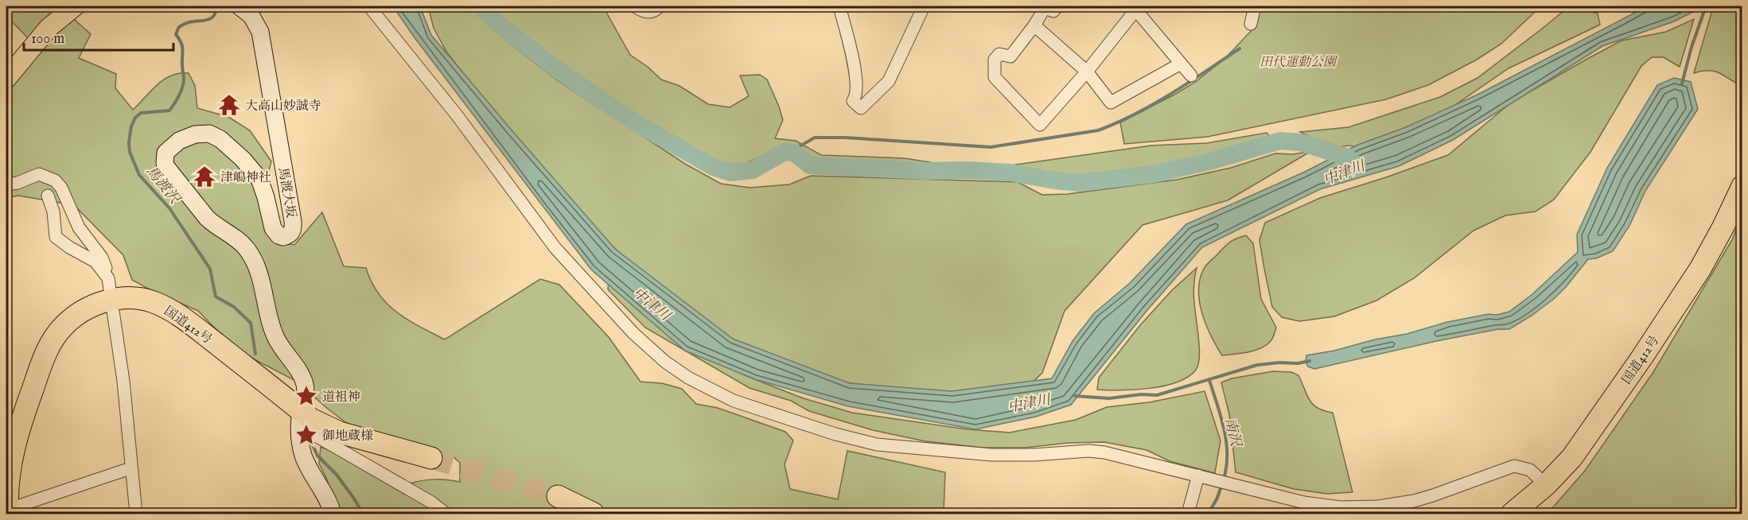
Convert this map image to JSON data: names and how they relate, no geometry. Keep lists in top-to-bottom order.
{
  "streets": {
    "highway": ["国道412号"],
    "street": ["馬渡大坂"]
  },
  "crossings": [
    ["馬渡大坂", "国道412号"]
  ],
  "water": ["中津川", "馬渡沢", "南沢"],
  "parks": ["田代運動公園"],
  "places": {
    "temple": ["大高山妙誠寺", "津嶋神社"],
    "place": ["道祖神", "御地蔵様"]
  },
  "scale_bar": "100 m"
}
